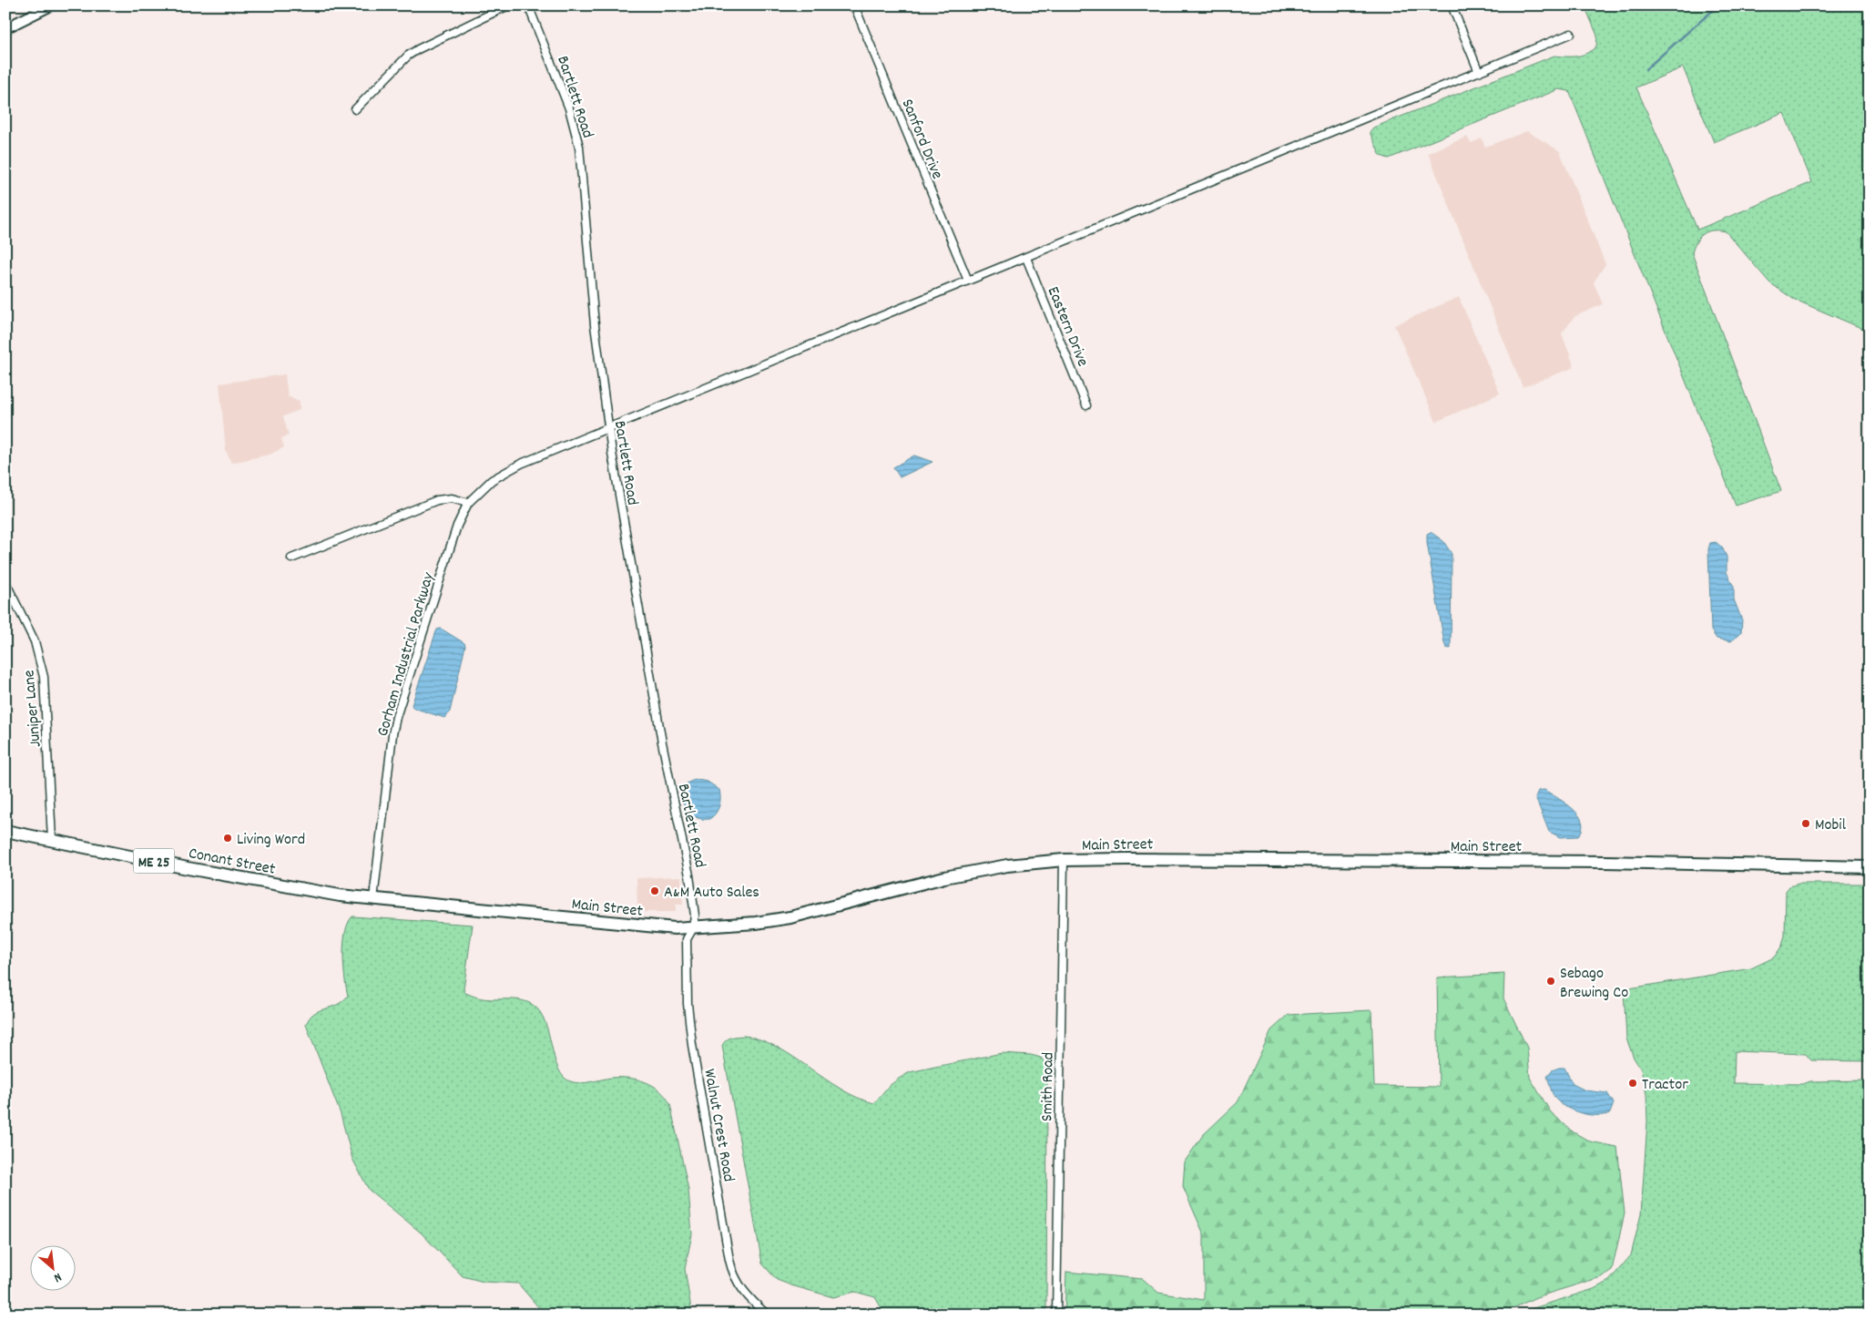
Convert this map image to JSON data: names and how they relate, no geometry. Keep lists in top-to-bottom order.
{
  "streets": {
    "highway": ["Main Street", "Conant Street", "ME 25"],
    "street": [
      "Bartlett Road",
      "Sanford Drive",
      "Eastern Drive",
      "Gorham Industrial Parkway",
      "Juniper Lane",
      "Smith Road",
      "Walnut Crest Road"
    ]
  },
  "crossings": [
    ["Bartlett Road", "Main Street"],
    ["Bartlett Road", "Walnut Crest Road"],
    ["Gorham Industrial Parkway", "Main Street"],
    ["Gorham Industrial Parkway", "Conant Street"],
    ["Juniper Lane", "Conant Street"],
    ["Main Street", "Conant Street"],
    ["Main Street", "Smith Road"],
    ["Main Street", "Walnut Crest Road"]
  ],
  "places": [
    "Mobil",
    "Living Word",
    "A&M Auto Sales",
    "Sebago Brewing Co",
    "Tractor"
  ],
  "north": "bottom right"
}
